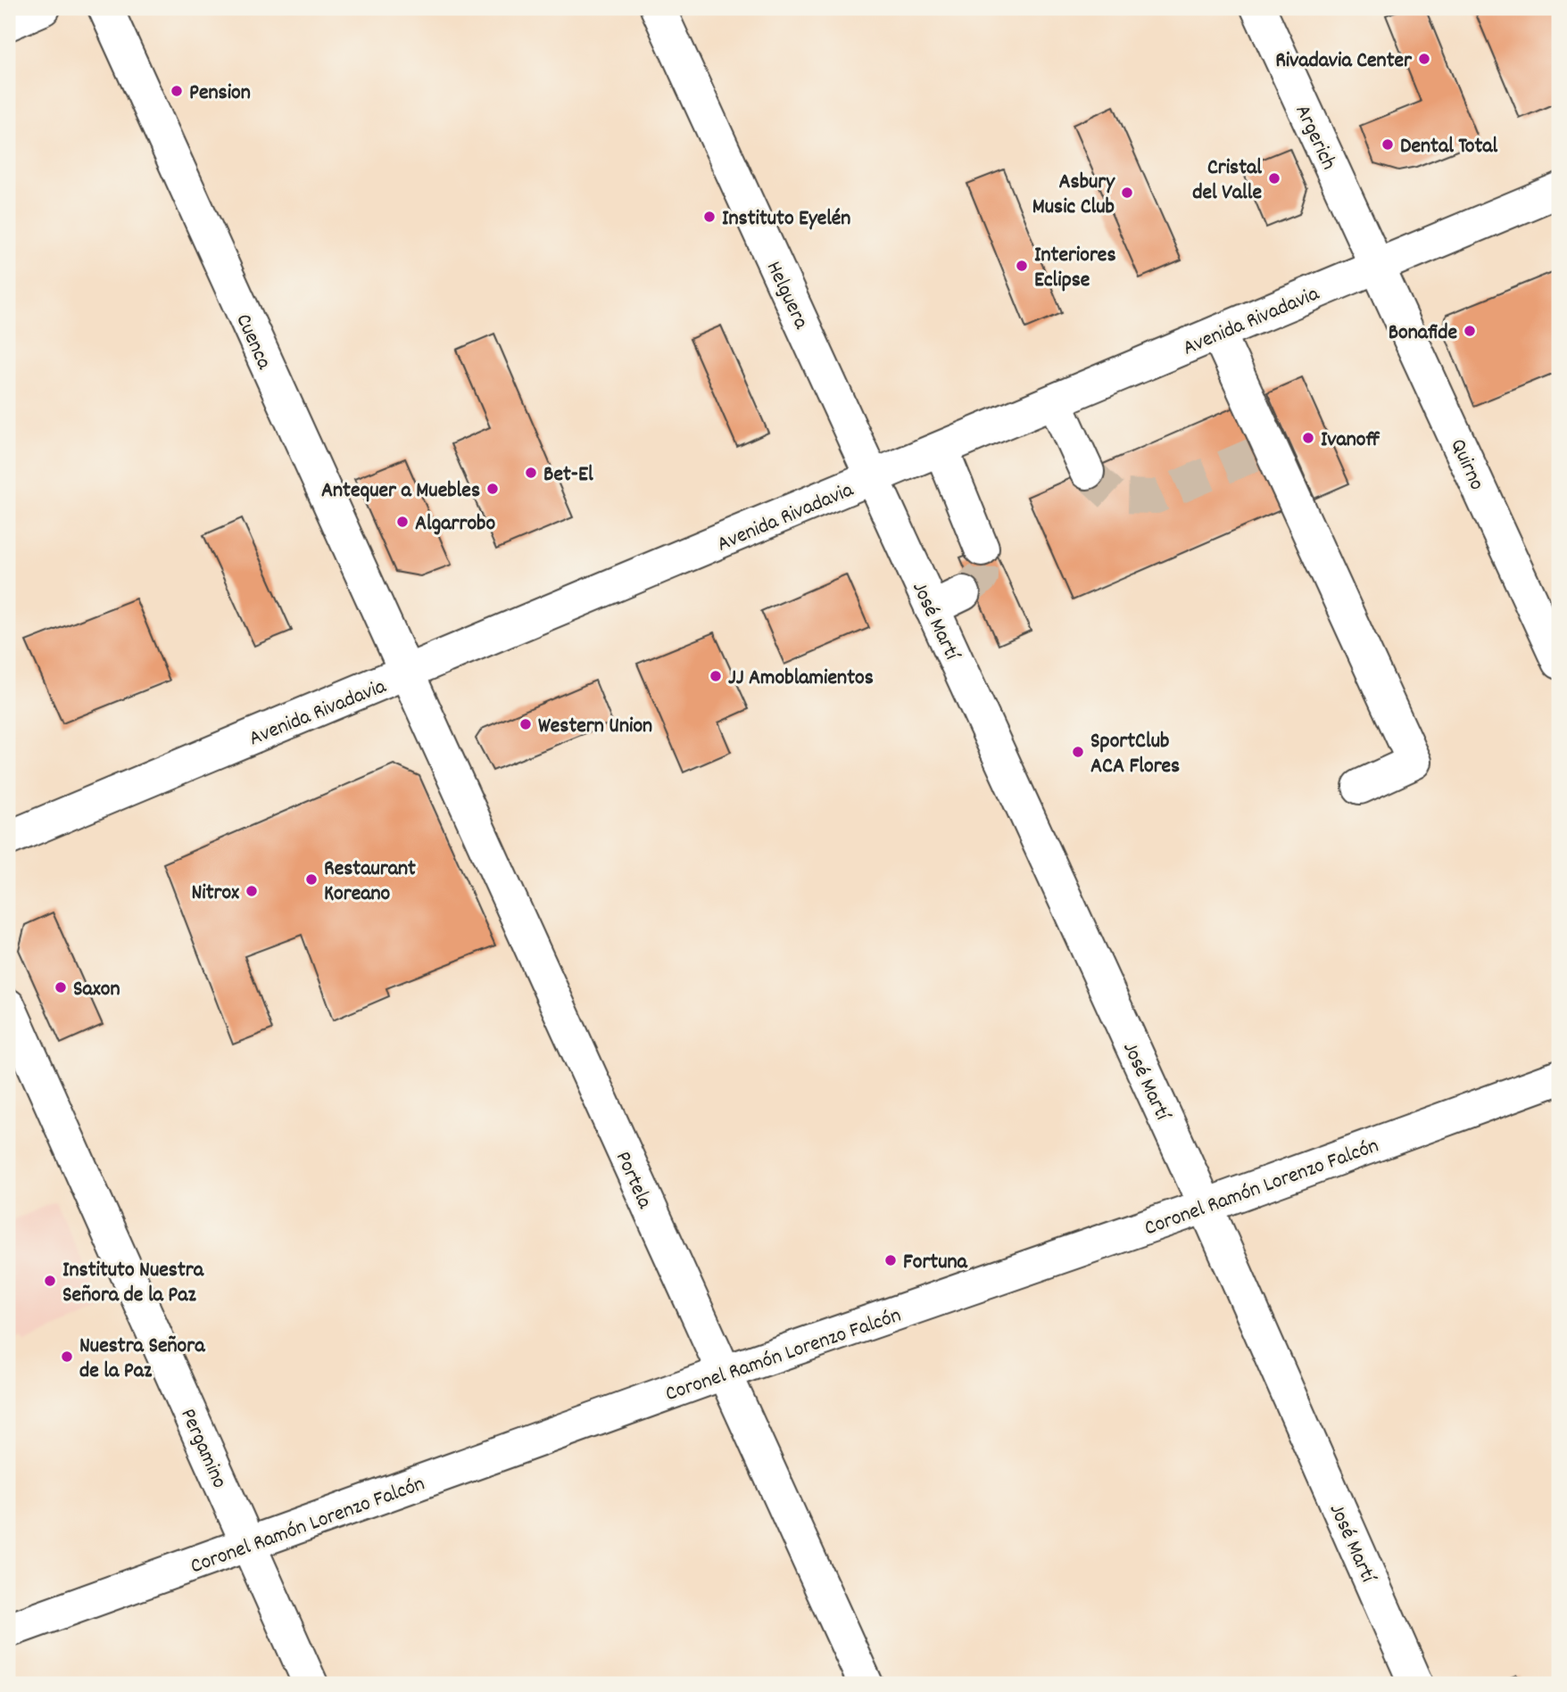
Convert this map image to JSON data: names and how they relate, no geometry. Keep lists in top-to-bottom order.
{
  "streets": {
    "street": [
      "Argerich",
      "Helguera",
      "Avenida Rivadavia",
      "Cuenca",
      "Quirno",
      "José Martí",
      "Portela",
      "Coronel Ramón Lorenzo Falcón",
      "Pergamino"
    ]
  },
  "crossings": [
    ["Argerich", "Avenida Rivadavia"],
    ["Argerich", "Quirno"],
    ["Helguera", "Avenida Rivadavia"],
    ["Helguera", "José Martí"],
    ["Avenida Rivadavia", "Cuenca"],
    ["Avenida Rivadavia", "Quirno"],
    ["Avenida Rivadavia", "José Martí"],
    ["Avenida Rivadavia", "Portela"],
    ["Cuenca", "Portela"],
    ["José Martí", "Coronel Ramón Lorenzo Falcón"],
    ["Portela", "Coronel Ramón Lorenzo Falcón"],
    ["Coronel Ramón Lorenzo Falcón", "Pergamino"]
  ],
  "places": [
    "Rivadavia Center",
    "Pension",
    "Dental Total",
    "Cristal del Valle",
    "Asbury Music Club",
    "Instituto Eyelén",
    "Interiores Eclipse",
    "Bonafide",
    "Ivanoff",
    "Bet-El",
    "Antequer a Muebles",
    "Algarrobo",
    "JJ Amoblamientos",
    "Western Union",
    "SportClub ACA Flores",
    "Restaurant Koreano",
    "Nitrox",
    "Saxon",
    "Fortuna",
    "Instituto Nuestra Señora de la Paz",
    "Nuestra Señora de la Paz"
  ]
}
